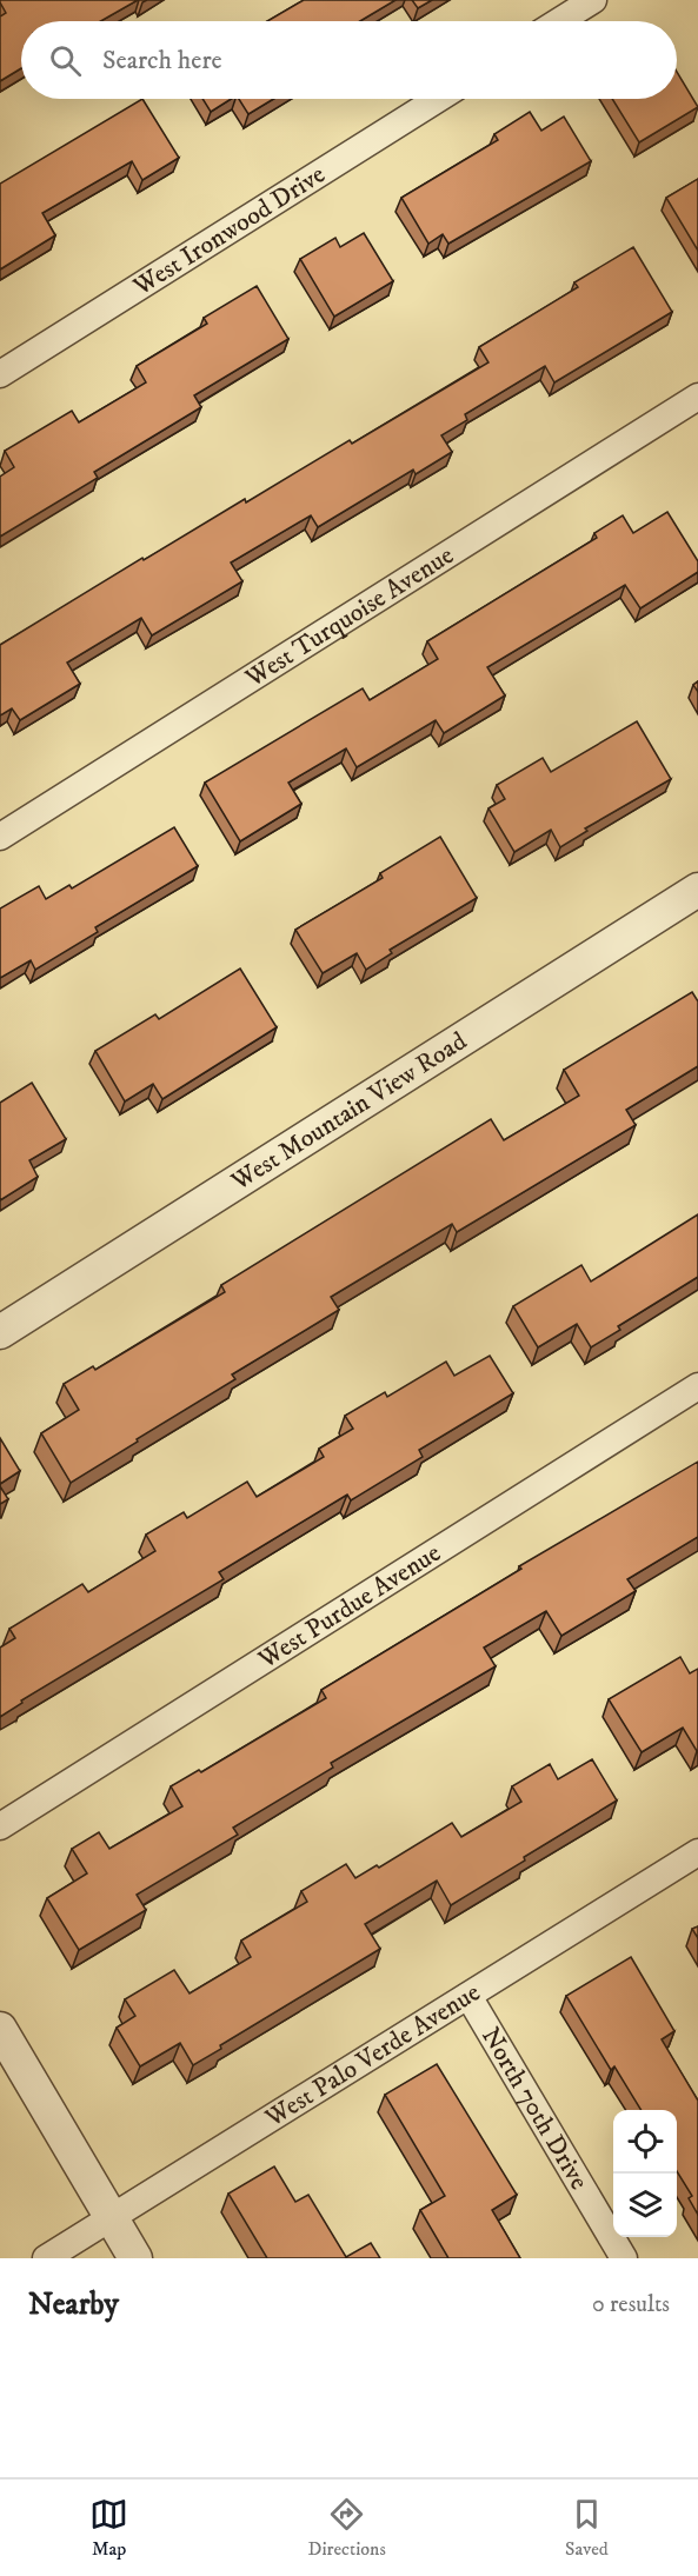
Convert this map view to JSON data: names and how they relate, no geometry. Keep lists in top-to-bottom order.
{
  "streets": {
    "street": [
      "West Ironwood Drive",
      "West Turquoise Avenue",
      "West Mountain View Road",
      "West Purdue Avenue",
      "West Palo Verde Avenue",
      "North 70th Drive"
    ]
  },
  "crossings": [
    ["West Palo Verde Avenue", "North 70th Drive"]
  ],
  "page": {
    "search": "Search here",
    "heading": ["Nearby", "0 results"],
    "nav": ["Map", "Directions", "Saved"]
  }
}
